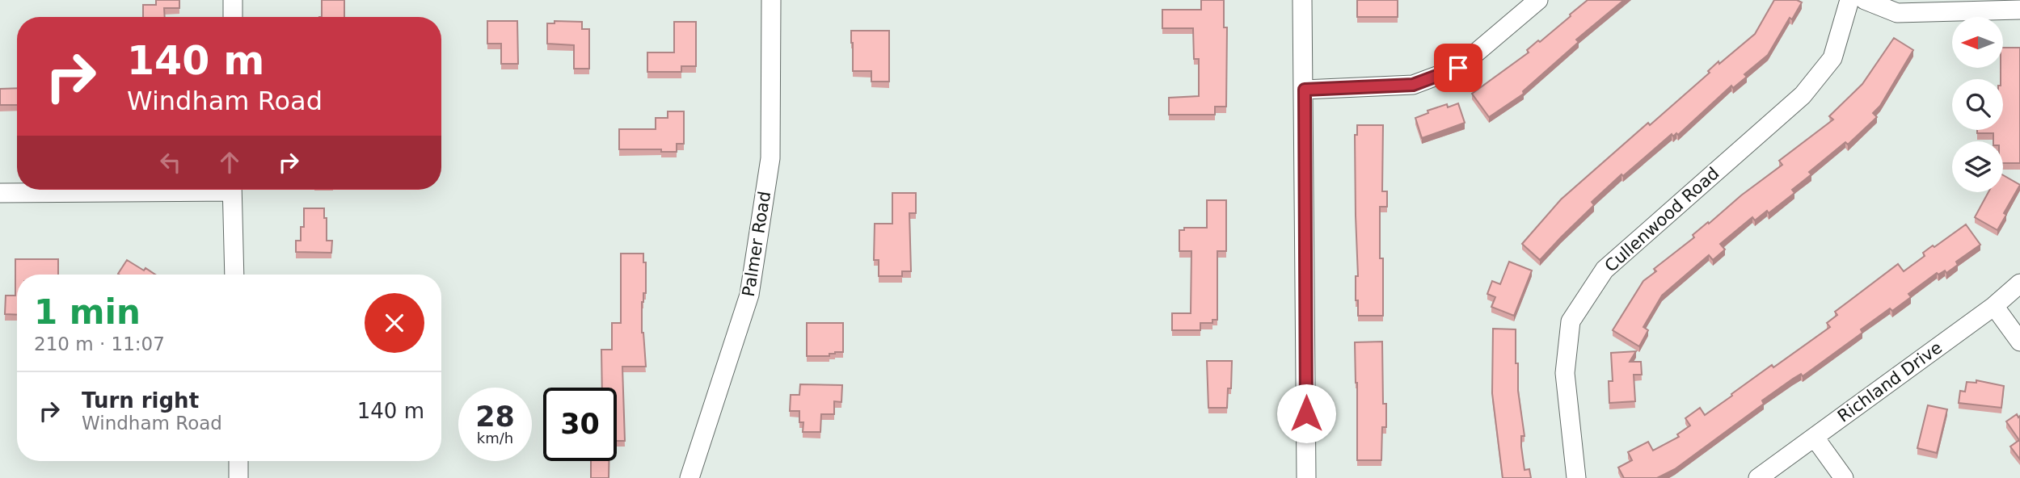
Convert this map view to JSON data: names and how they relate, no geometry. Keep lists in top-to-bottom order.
{
  "streets": {
    "street": ["Cullenwood Road", "Palmer Road", "Richland Drive"]
  },
  "north": "left",
  "page": {
    "turn": ["140 m", "Windham Road"],
    "heading": ["1 min", "210 m · 11:07"],
    "list": [
      {
        "name": "Turn right",
        "note": "Windham Road",
        "value": "140 m"
      }
    ],
    "speed": "28 km/h",
    "limit": "30"
  }
}
